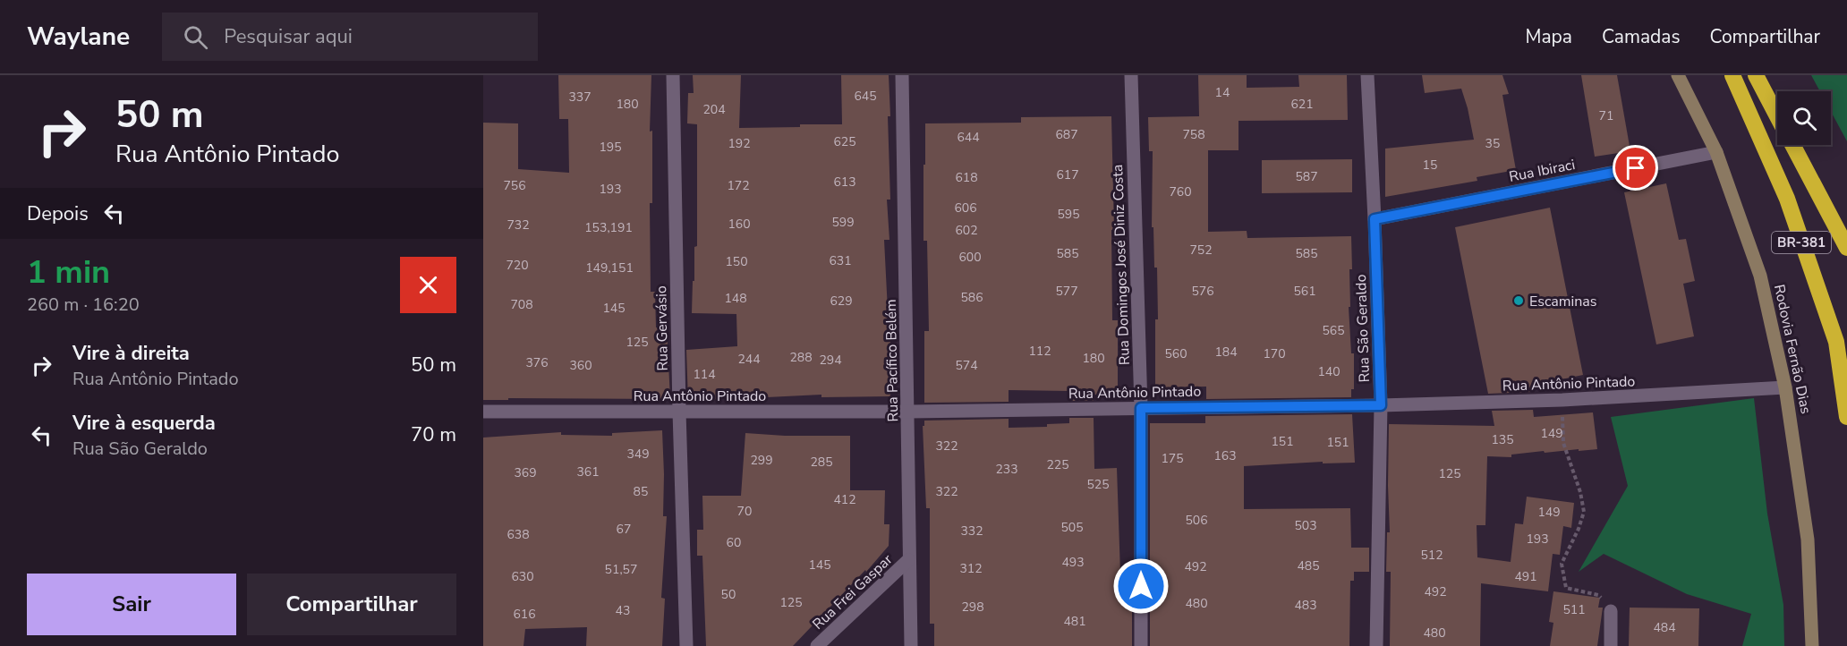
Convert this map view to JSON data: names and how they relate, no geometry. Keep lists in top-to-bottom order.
{
  "streets": {
    "highway": ["BR-381"],
    "main road": ["Rodovia Fernão Dias"],
    "street": [
      "Rua Ibiraci",
      "Rua Domingos José Diniz Costa",
      "Rua Gervásio",
      "Rua São Geraldo",
      "Rua Pacífico Belém",
      "Rua Antônio Pintado",
      "Rua Frei Gaspar"
    ]
  },
  "crossings": [
    ["Rua Ibiraci", "Rua São Geraldo"],
    ["Rua Ibiraci", "Rodovia Fernão Dias"],
    ["Rua Domingos José Diniz Costa", "Rua Antônio Pintado"],
    ["Rua Gervásio", "Rua Antônio Pintado"],
    ["Rua São Geraldo", "Rua Antônio Pintado"],
    ["Rodovia Fernão Dias", "Rua Antônio Pintado"],
    ["Rua Pacífico Belém", "Rua Antônio Pintado"],
    ["Rua Pacífico Belém", "Rua Frei Gaspar"]
  ],
  "places": ["Escaminas"],
  "house_numbers": [
    "14",
    "645",
    "337",
    "180",
    "621",
    "204",
    "71",
    "687",
    "758",
    "644",
    "625",
    "192",
    "35",
    "195",
    "15",
    "617",
    "587",
    "618",
    "613",
    "756",
    "172",
    "193",
    "760",
    "606",
    "595",
    "599",
    "160",
    "732",
    "153,191",
    "602",
    "752",
    "585",
    "585",
    "600",
    "631",
    "150",
    "720",
    "149,151",
    "577",
    "576",
    "561",
    "586",
    "148",
    "629",
    "708",
    "145",
    "565",
    "125",
    "112",
    "184",
    "560",
    "170",
    "288",
    "180",
    "244",
    "294",
    "376",
    "360",
    "574",
    "140",
    "114",
    "149",
    "135",
    "151",
    "151",
    "322",
    "349",
    "163",
    "175",
    "299",
    "285",
    "225",
    "233",
    "361",
    "369",
    "125",
    "525",
    "85",
    "322",
    "412",
    "70",
    "149",
    "506",
    "503",
    "505",
    "67",
    "332",
    "638",
    "193",
    "60",
    "512",
    "493",
    "145",
    "485",
    "492",
    "312",
    "51,57",
    "630",
    "491",
    "492",
    "50",
    "125",
    "480",
    "483",
    "298",
    "511",
    "43",
    "616",
    "481",
    "484",
    "480"
  ],
  "page": {
    "header": "Waylane",
    "search": "Pesquisar aqui",
    "nav": ["Mapa", "Camadas", "Compartilhar"],
    "turn": ["50 m", "Rua Antônio Pintado"],
    "then": "Depois",
    "heading": ["1 min", "260 m · 16:20"],
    "list": [
      {
        "name": "Vire à direita",
        "note": "Rua Antônio Pintado",
        "value": "50 m"
      },
      {
        "name": "Vire à esquerda",
        "note": "Rua São Geraldo",
        "value": "70 m"
      }
    ],
    "buttons": ["Sair", "Compartilhar"]
  }
}
